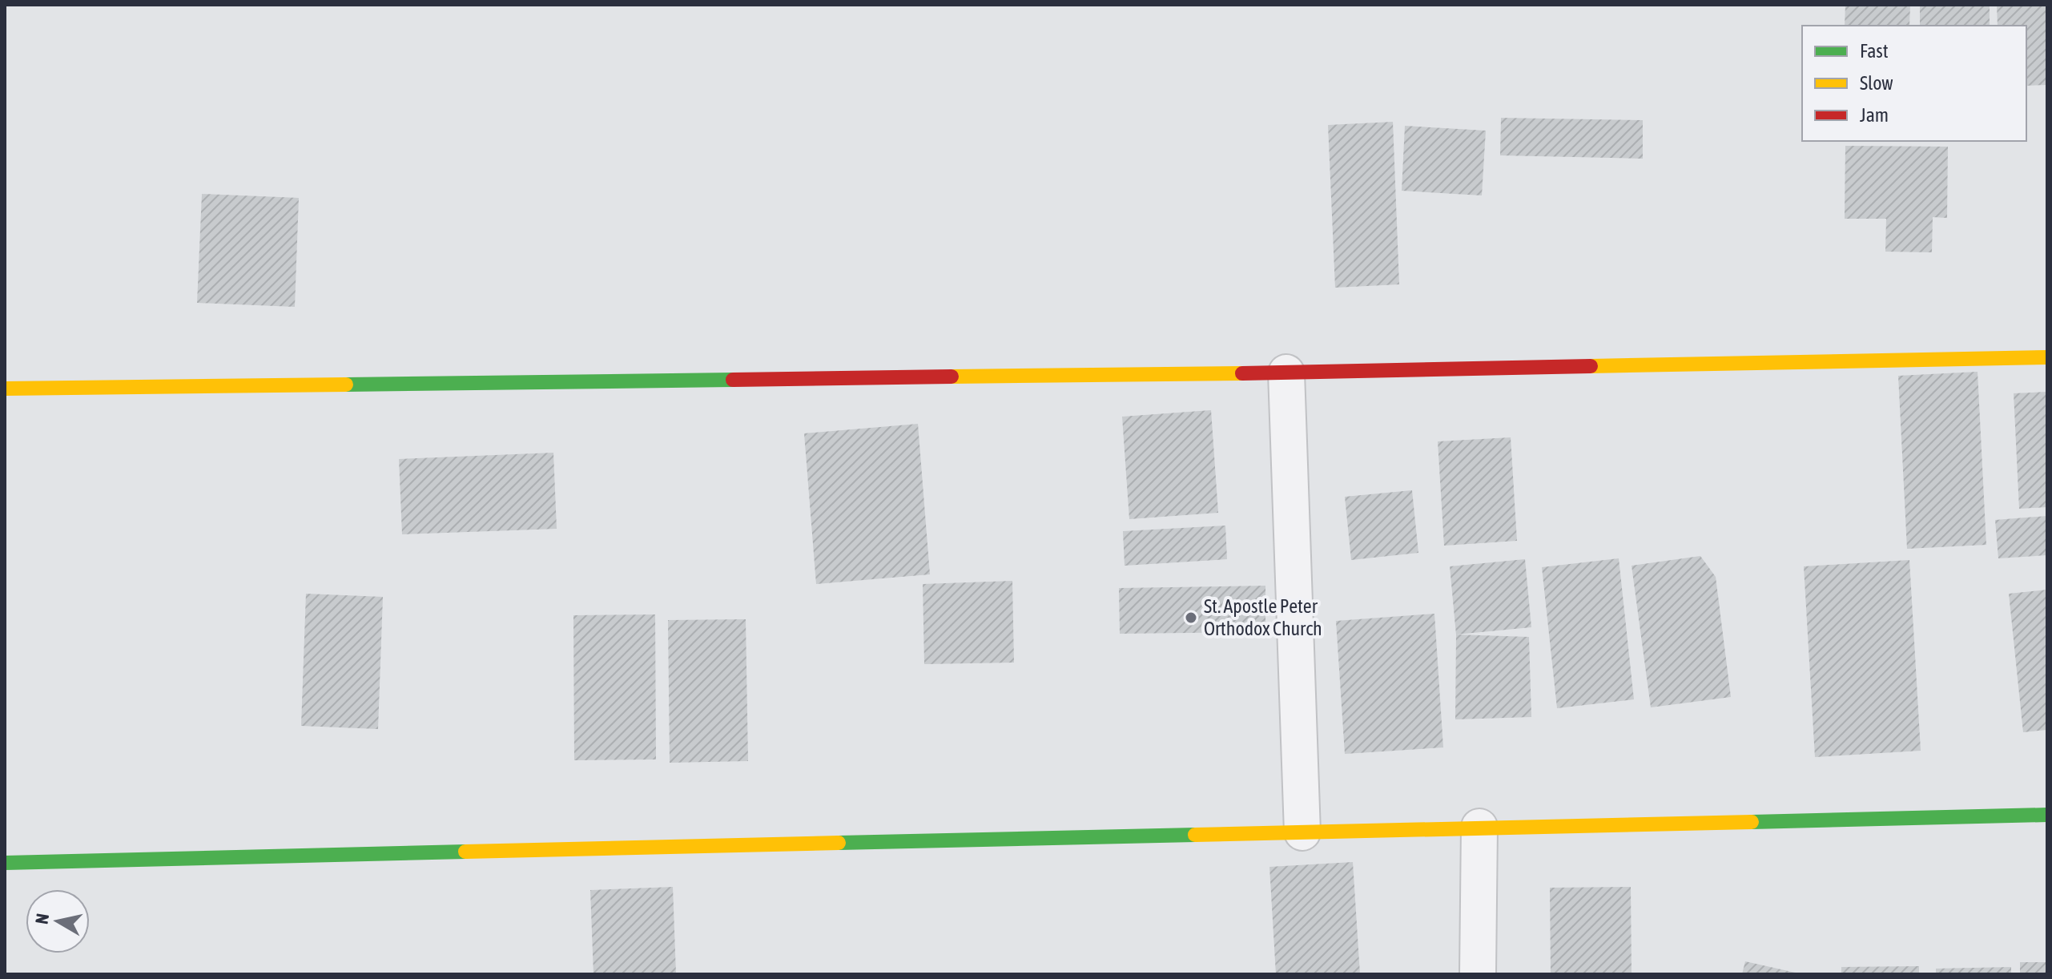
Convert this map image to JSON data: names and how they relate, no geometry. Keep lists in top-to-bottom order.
{
  "places": ["St. Apostle Peter Orthodox Church"],
  "legend": ["Fast", "Slow", "Jam"],
  "north": "left"
}
